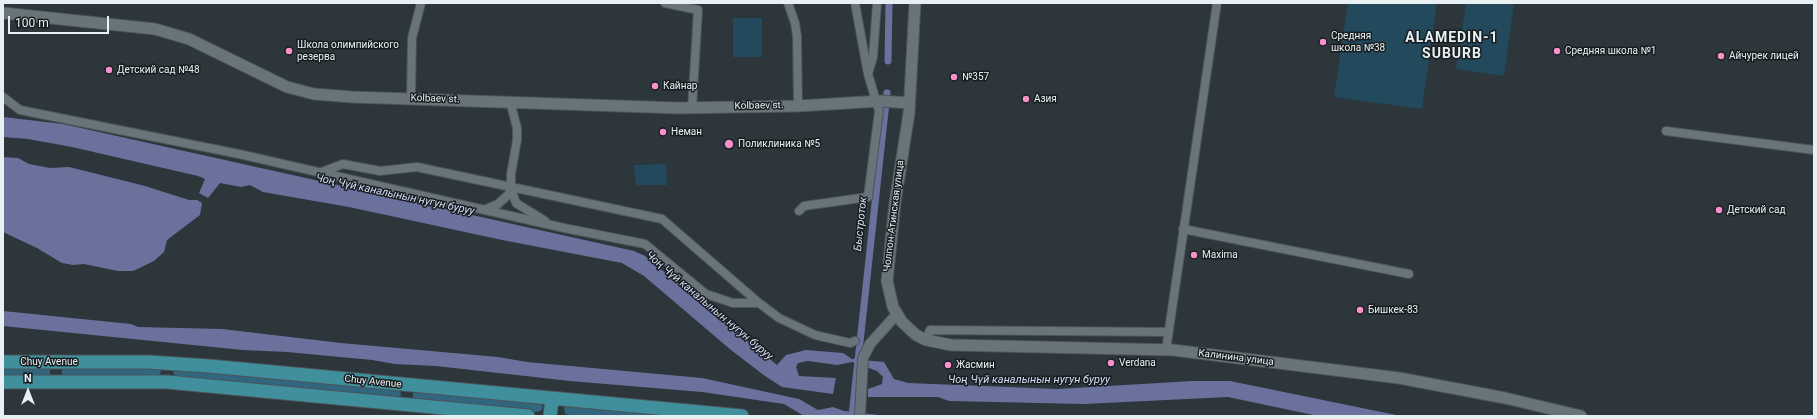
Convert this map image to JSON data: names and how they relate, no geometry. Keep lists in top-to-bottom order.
{
  "streets": {
    "main road": [
      "Kolbaev st.",
      "Чолпон-Атинская улица",
      "Калинина улица",
      "Chuy Avenue"
    ]
  },
  "crossings": [
    ["Kolbaev st.", "Чолпон-Атинская улица"],
    ["Чолпон-Атинская улица", "Калинина улица"]
  ],
  "districts": ["ALAMEDIN-1 SUBURB"],
  "water": ["Чоң Чүй каналынын нугун буруу", "Быстроток"],
  "places": [
    "Средняя школа №38",
    "Школа олимпийского резерва",
    "Средняя школа №1",
    "Айчурек лицей",
    "Детский сад №48",
    "№357",
    "Кайнар",
    "Азия",
    "Неман",
    "Поликлиника №5",
    "Детский сад",
    "Maxima",
    "Бишкек-83",
    "Verdana",
    "Жасмин"
  ],
  "scale_bar": "100 m",
  "north": "top"
}
